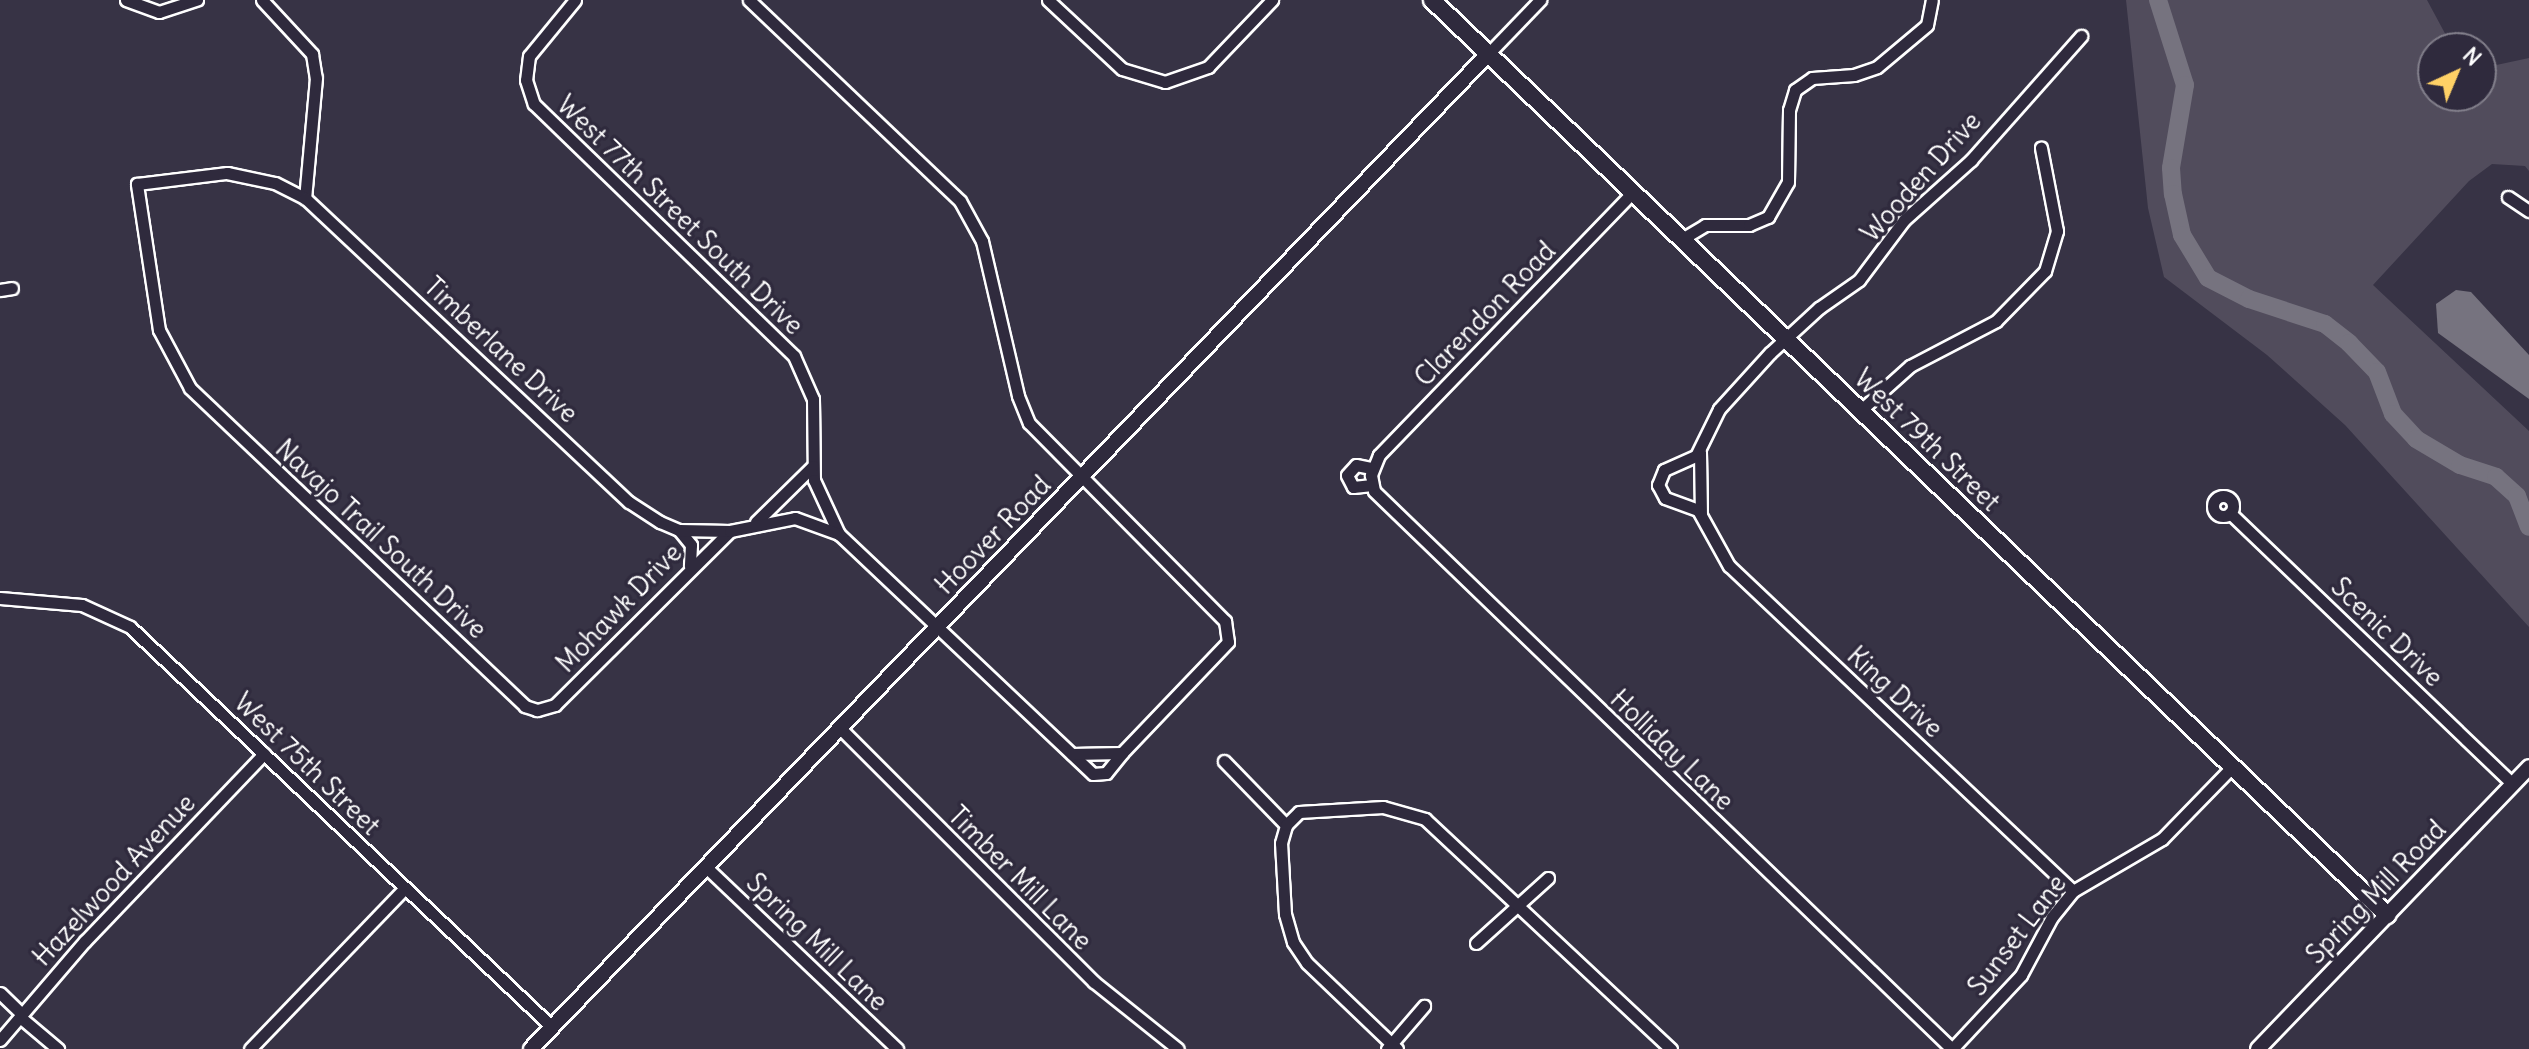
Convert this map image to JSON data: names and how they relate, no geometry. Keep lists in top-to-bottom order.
{
  "streets": {
    "main road": ["West 79th Street"],
    "street": [
      "Wooden Drive",
      "West 77th Street South Drive",
      "Clarendon Road",
      "Timberlane Drive",
      "Hoover Road",
      "Navajo Trail South Drive",
      "Mohawk Drive",
      "Scenic Drive",
      "King Drive",
      "Holliday Lane",
      "West 75th Street",
      "Timber Mill Lane",
      "Hazelwood Avenue",
      "Spring Mill Road",
      "Sunset Lane",
      "Spring Mill Lane"
    ]
  },
  "crossings": [
    ["Wooden Drive", "West 79th Street"],
    ["Wooden Drive", "King Drive"],
    ["West 77th Street South Drive", "Timberlane Drive"],
    ["West 77th Street South Drive", "Hoover Road"],
    ["Clarendon Road", "West 79th Street"],
    ["Clarendon Road", "Holliday Lane"],
    ["Timberlane Drive", "Navajo Trail South Drive"],
    ["Timberlane Drive", "Mohawk Drive"],
    ["West 79th Street", "Hoover Road"],
    ["West 79th Street", "King Drive"],
    ["West 79th Street", "Spring Mill Road"],
    ["West 79th Street", "Sunset Lane"],
    ["Hoover Road", "West 75th Street"],
    ["Hoover Road", "Timber Mill Lane"],
    ["Hoover Road", "Spring Mill Lane"],
    ["Navajo Trail South Drive", "Mohawk Drive"],
    ["Scenic Drive", "Spring Mill Road"],
    ["King Drive", "Sunset Lane"],
    ["Holliday Lane", "Sunset Lane"],
    ["West 75th Street", "Hazelwood Avenue"]
  ],
  "north": "top right"
}
